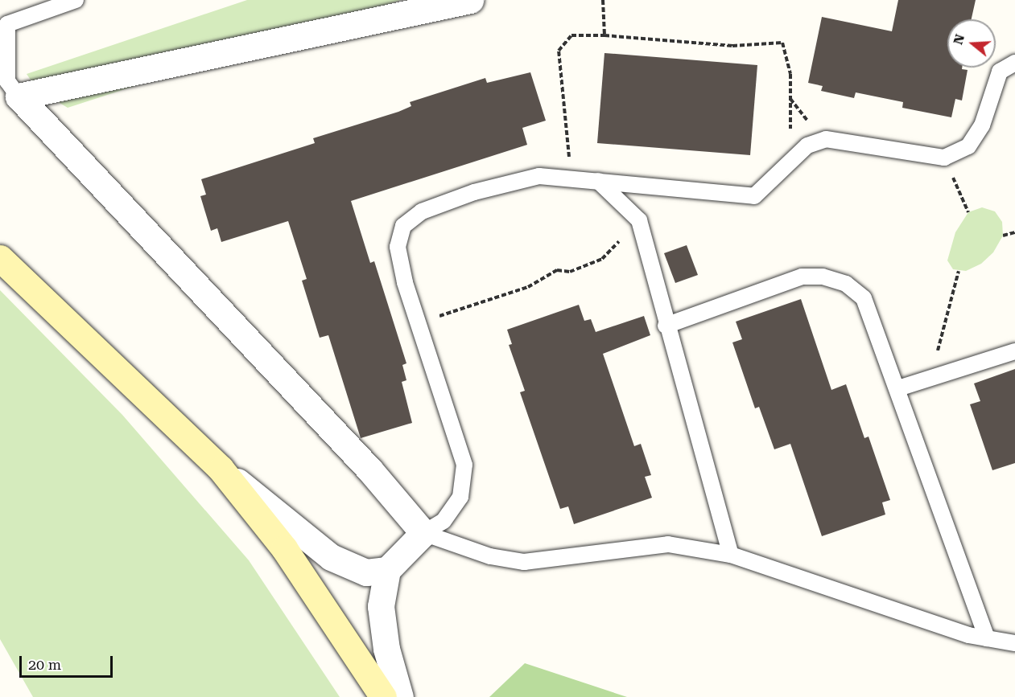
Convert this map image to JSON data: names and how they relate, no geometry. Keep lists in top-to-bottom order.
{
  "scale_bar": "20 m",
  "north": "left"
}
